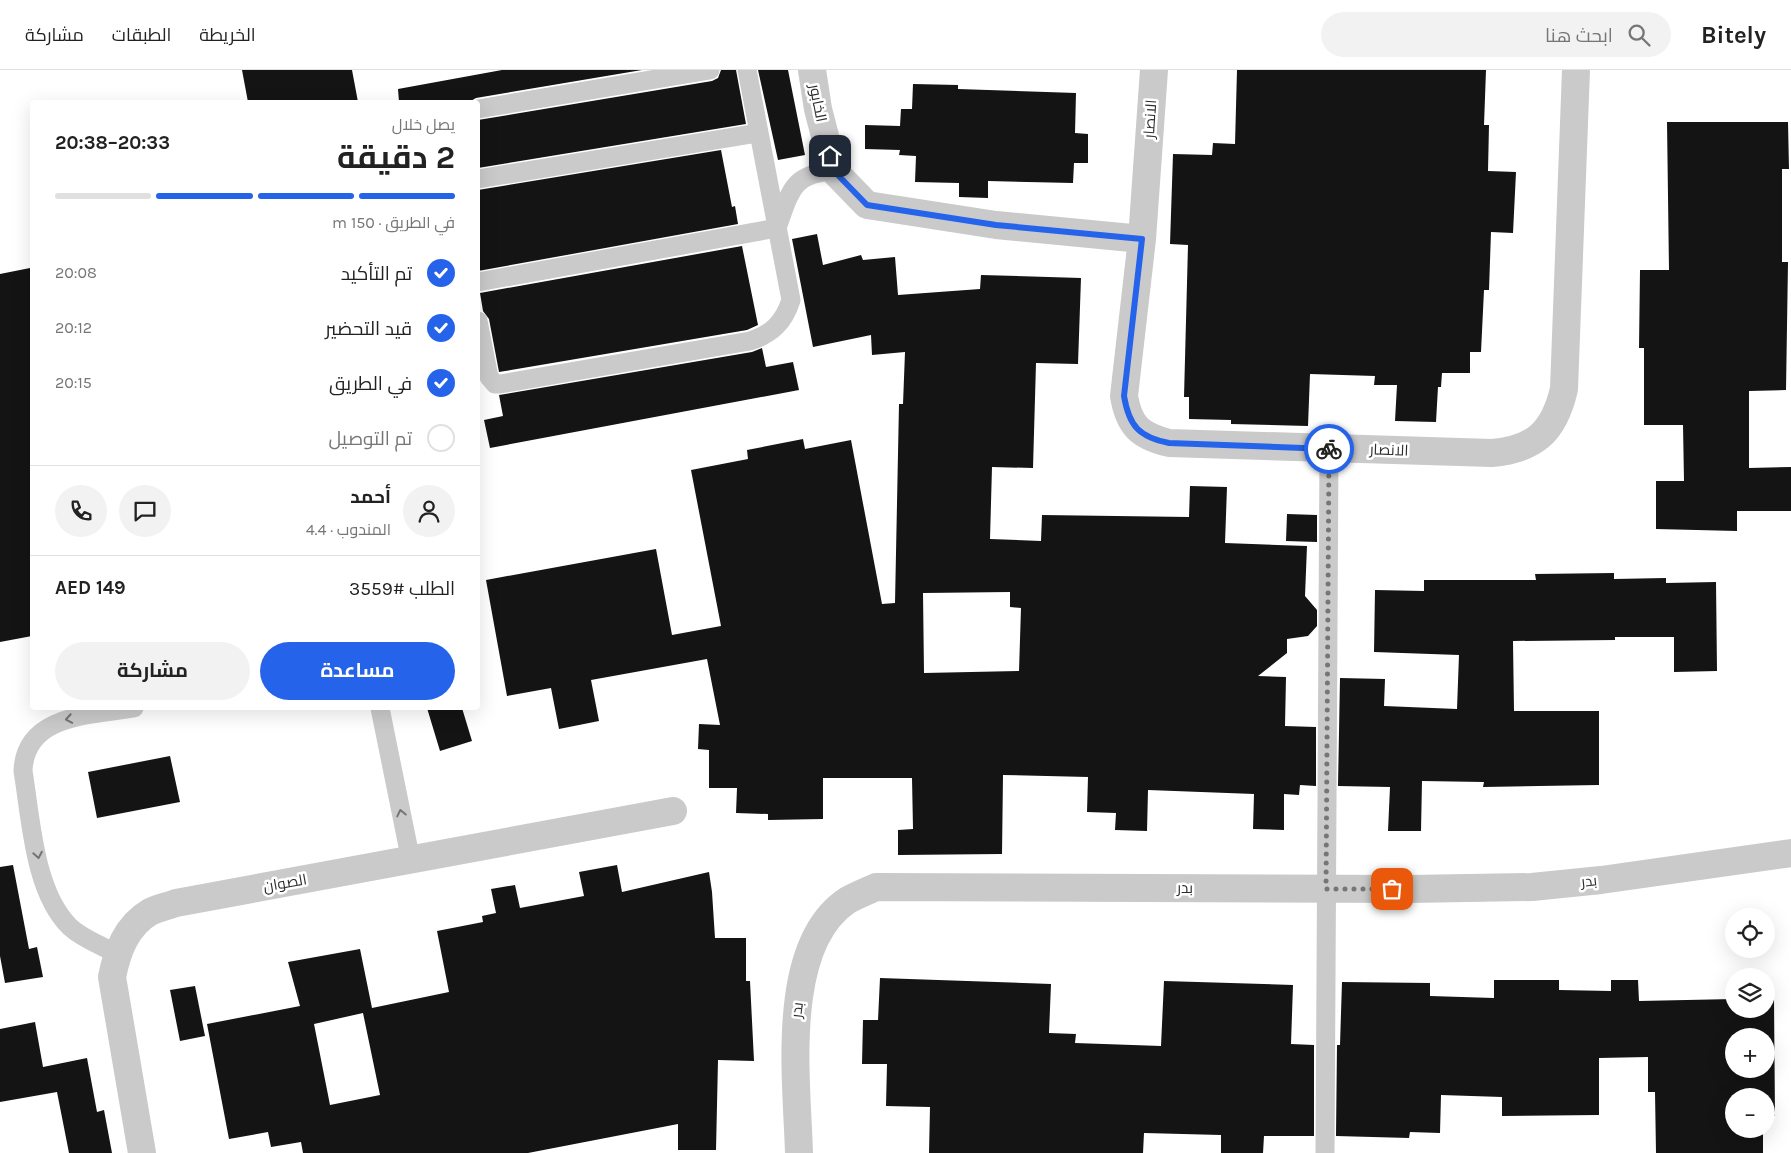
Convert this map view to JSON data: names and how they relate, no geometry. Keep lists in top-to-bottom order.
{
  "streets": {
    "street": [
      "الخابور",
      "الانصار",
      "بدر",
      "الصوان"
    ]
  },
  "crossings": [
    ["الخابور", "الانصار"]
  ],
  "page": {
    "header": "Bitely",
    "search": "ابحث هنا",
    "nav": ["الخريطة", "الطبقات", "مشاركة"],
    "heading": ["2 دقيقة", "يصل خلال", "20:33–20:38"],
    "panel": [
      "أحمد",
      "المندوب · 4.4",
      "الطلب #3559",
      "AED 149"
    ],
    "bar": "في الطريق · 150 m",
    "list": [
      ["تم التأكيد", "20:08"],
      ["قيد التحضير", "20:12"],
      ["في الطريق", "20:15"],
      "تم التوصيل"
    ],
    "buttons": ["مساعدة", "مشاركة"],
    "map_buttons": ["+", "−"]
  }
}
